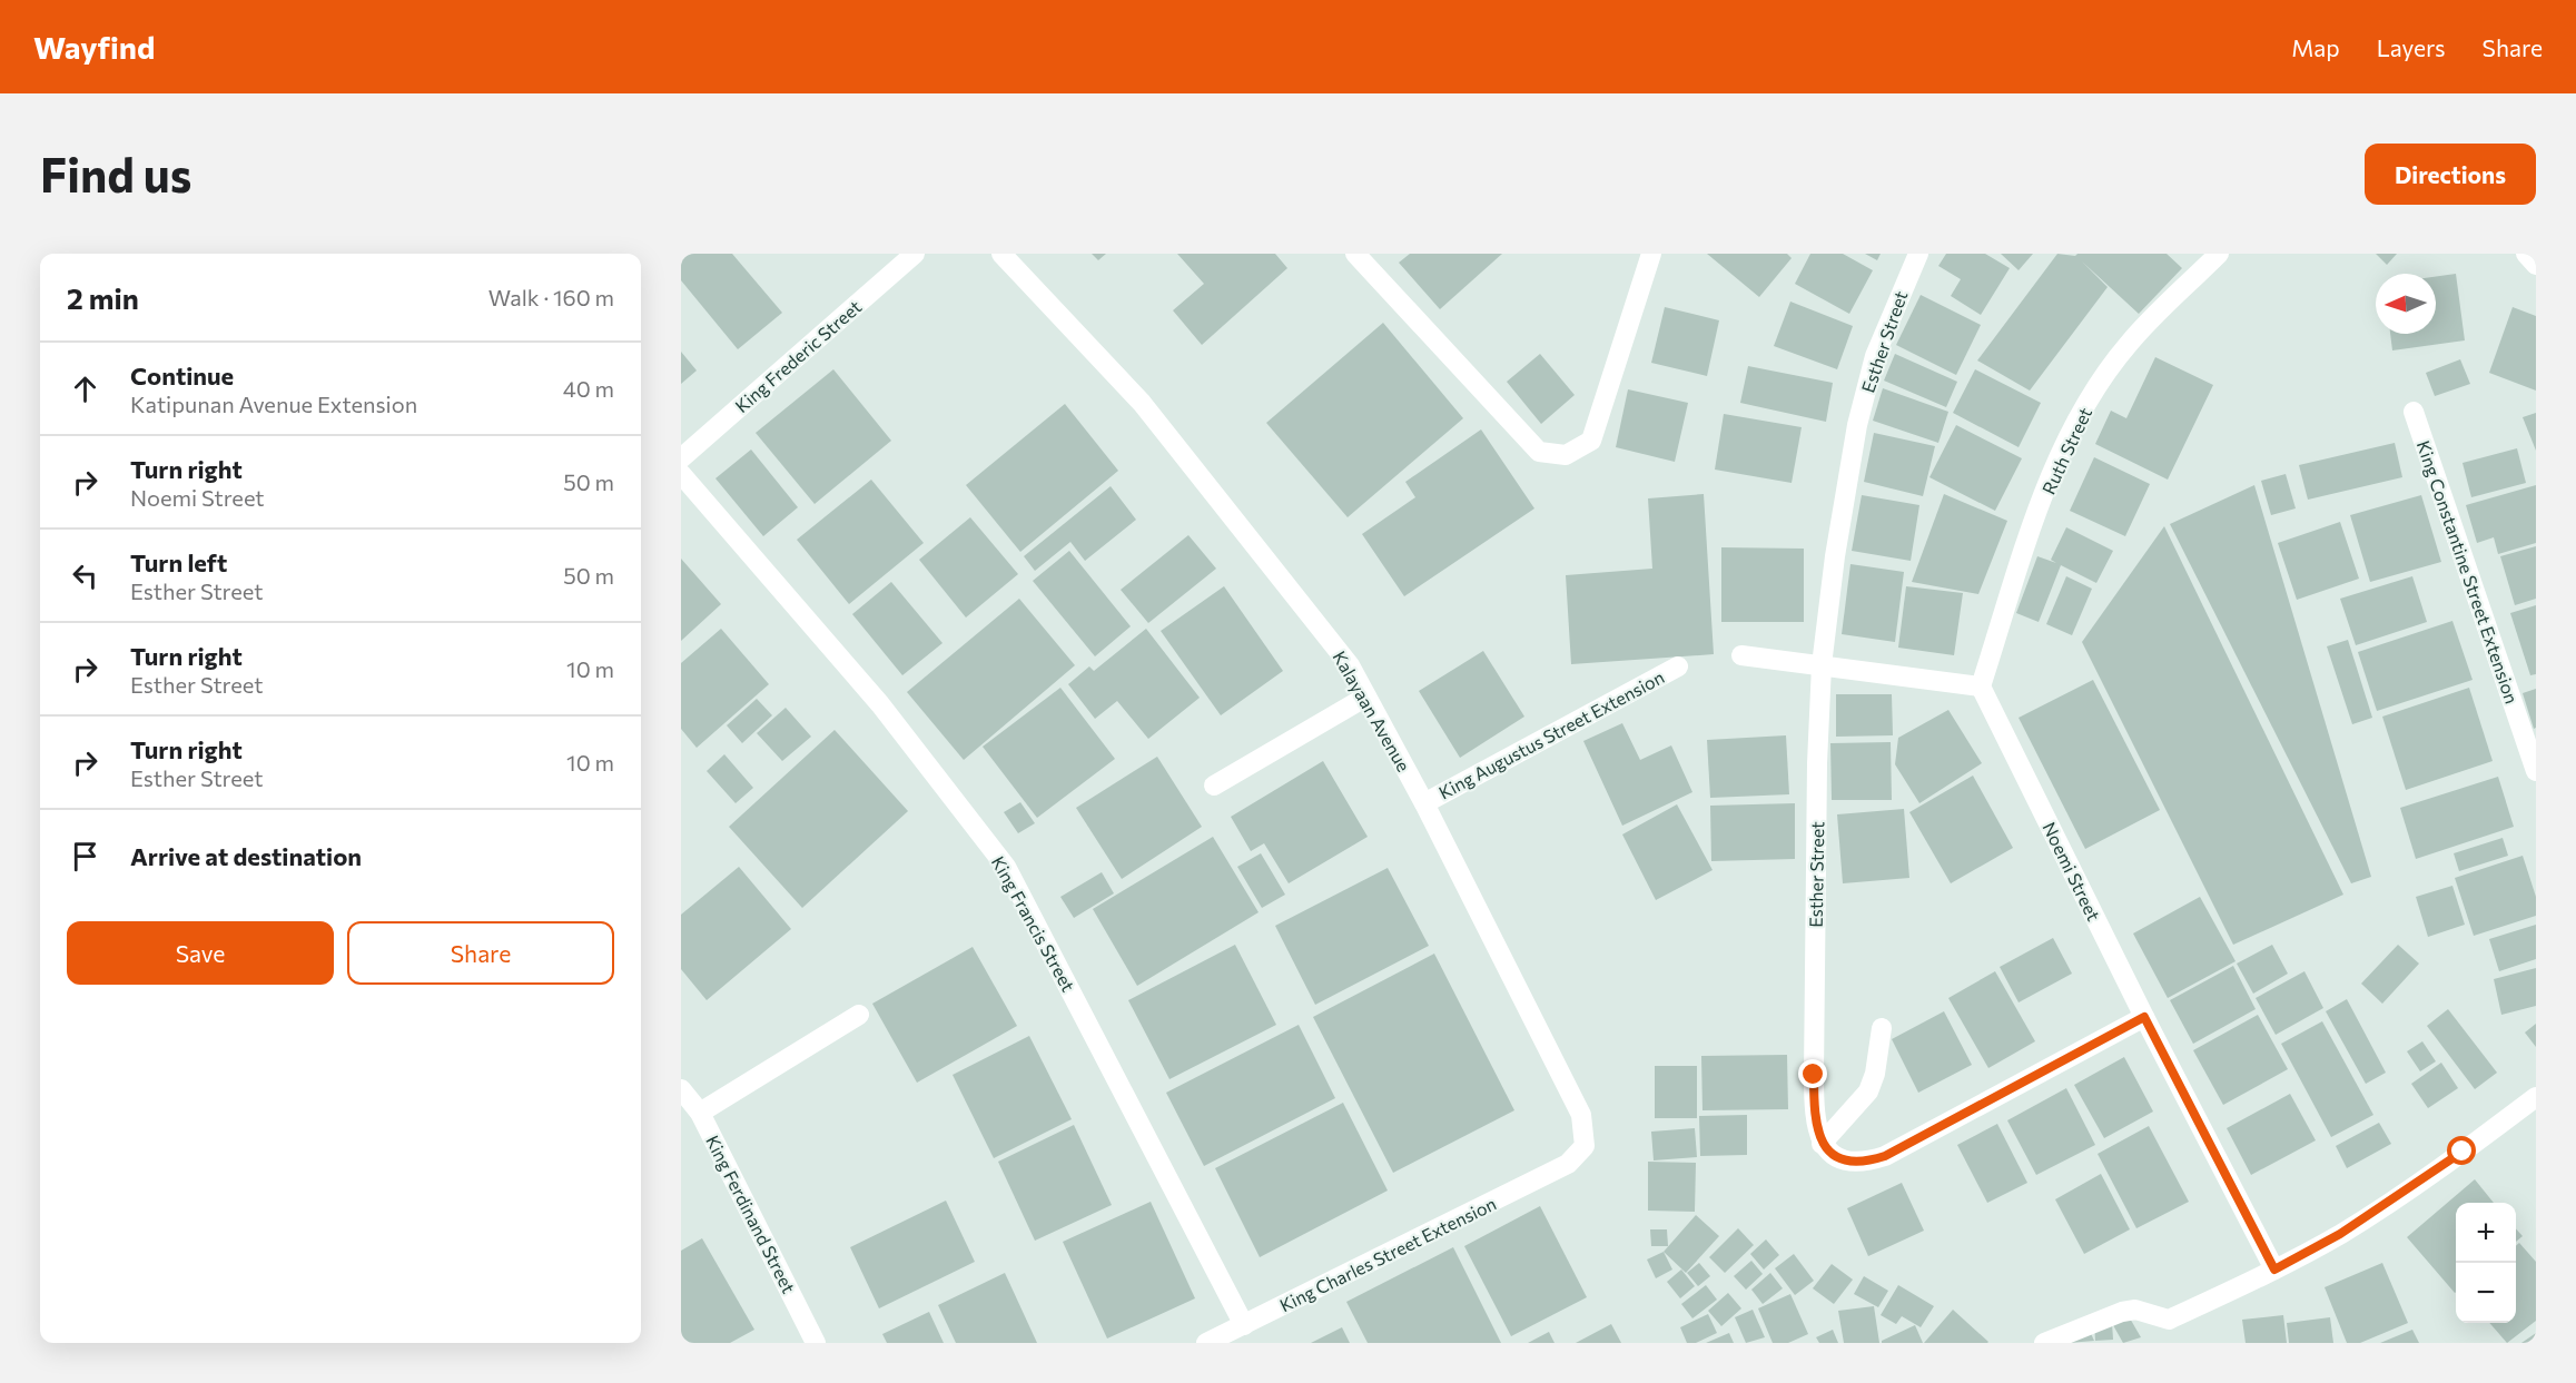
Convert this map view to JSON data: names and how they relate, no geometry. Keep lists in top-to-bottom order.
{
  "streets": {
    "street": [
      "Esther Street",
      "King Frederic Street",
      "Ruth Street",
      "King Constantine Street Extension",
      "Kalayaan Avenue",
      "King Augustus Street Extension",
      "Noemi Street",
      "King Francis Street",
      "King Ferdinand Street",
      "King Charles Street Extension"
    ]
  },
  "crossings": [
    ["Ruth Street", "Noemi Street"],
    ["Kalayaan Avenue", "King Augustus Street Extension"],
    ["Kalayaan Avenue", "King Charles Street Extension"],
    ["King Francis Street", "King Charles Street Extension"]
  ],
  "north": "left",
  "page": {
    "header": "Wayfind",
    "nav": ["Map", "Layers", "Share"],
    "buttons": [
      "Directions",
      ["Save", "Share"]
    ],
    "title": "Find us",
    "heading": ["2 min", "Walk · 160 m"],
    "list": [
      ["Continue", "Katipunan Avenue Extension", "40 m"],
      ["Turn right", "Noemi Street", "50 m"],
      ["Turn left", "Esther Street", "50 m"],
      ["Turn right", "Esther Street", "10 m"],
      ["Turn right", "Esther Street", "10 m"],
      "Arrive at destination"
    ],
    "map_buttons": ["+", "−"]
  }
}
